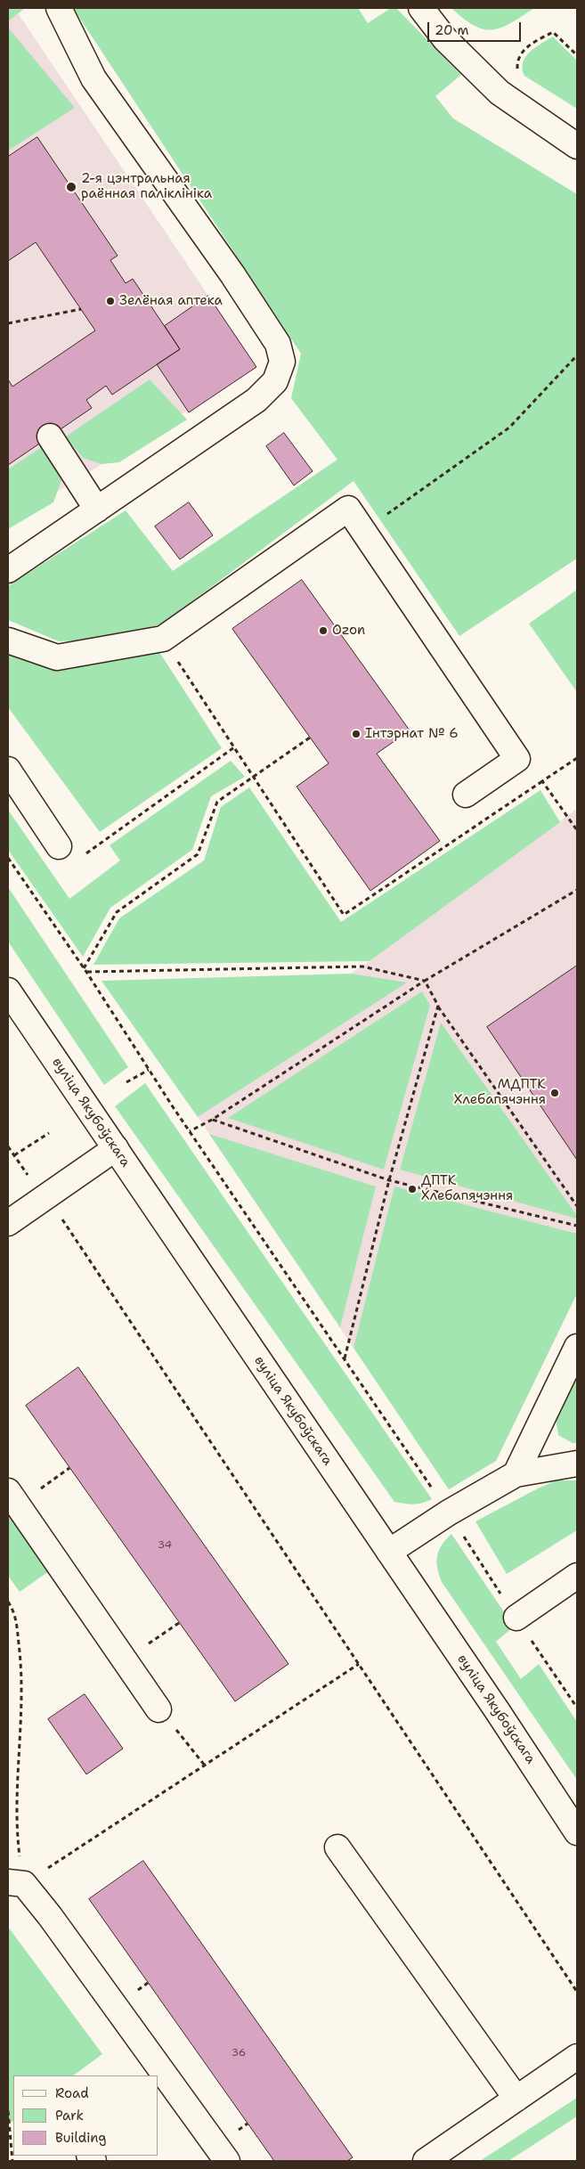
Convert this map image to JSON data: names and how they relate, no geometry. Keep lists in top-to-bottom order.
{
  "streets": {
    "main road": ["вуліца Якубоўскага"]
  },
  "places": [
    "2-я цэнтральная раённая паліклініка",
    "Зелёная аптека",
    "Ozon",
    "Інтэрнат № 6",
    "МДПТК Хлебапячэння",
    "ДПТК Хлебапячэння"
  ],
  "house_numbers": ["34", "36"],
  "legend": ["Road", "Park", "Building"],
  "scale_bar": "20 m"
}
